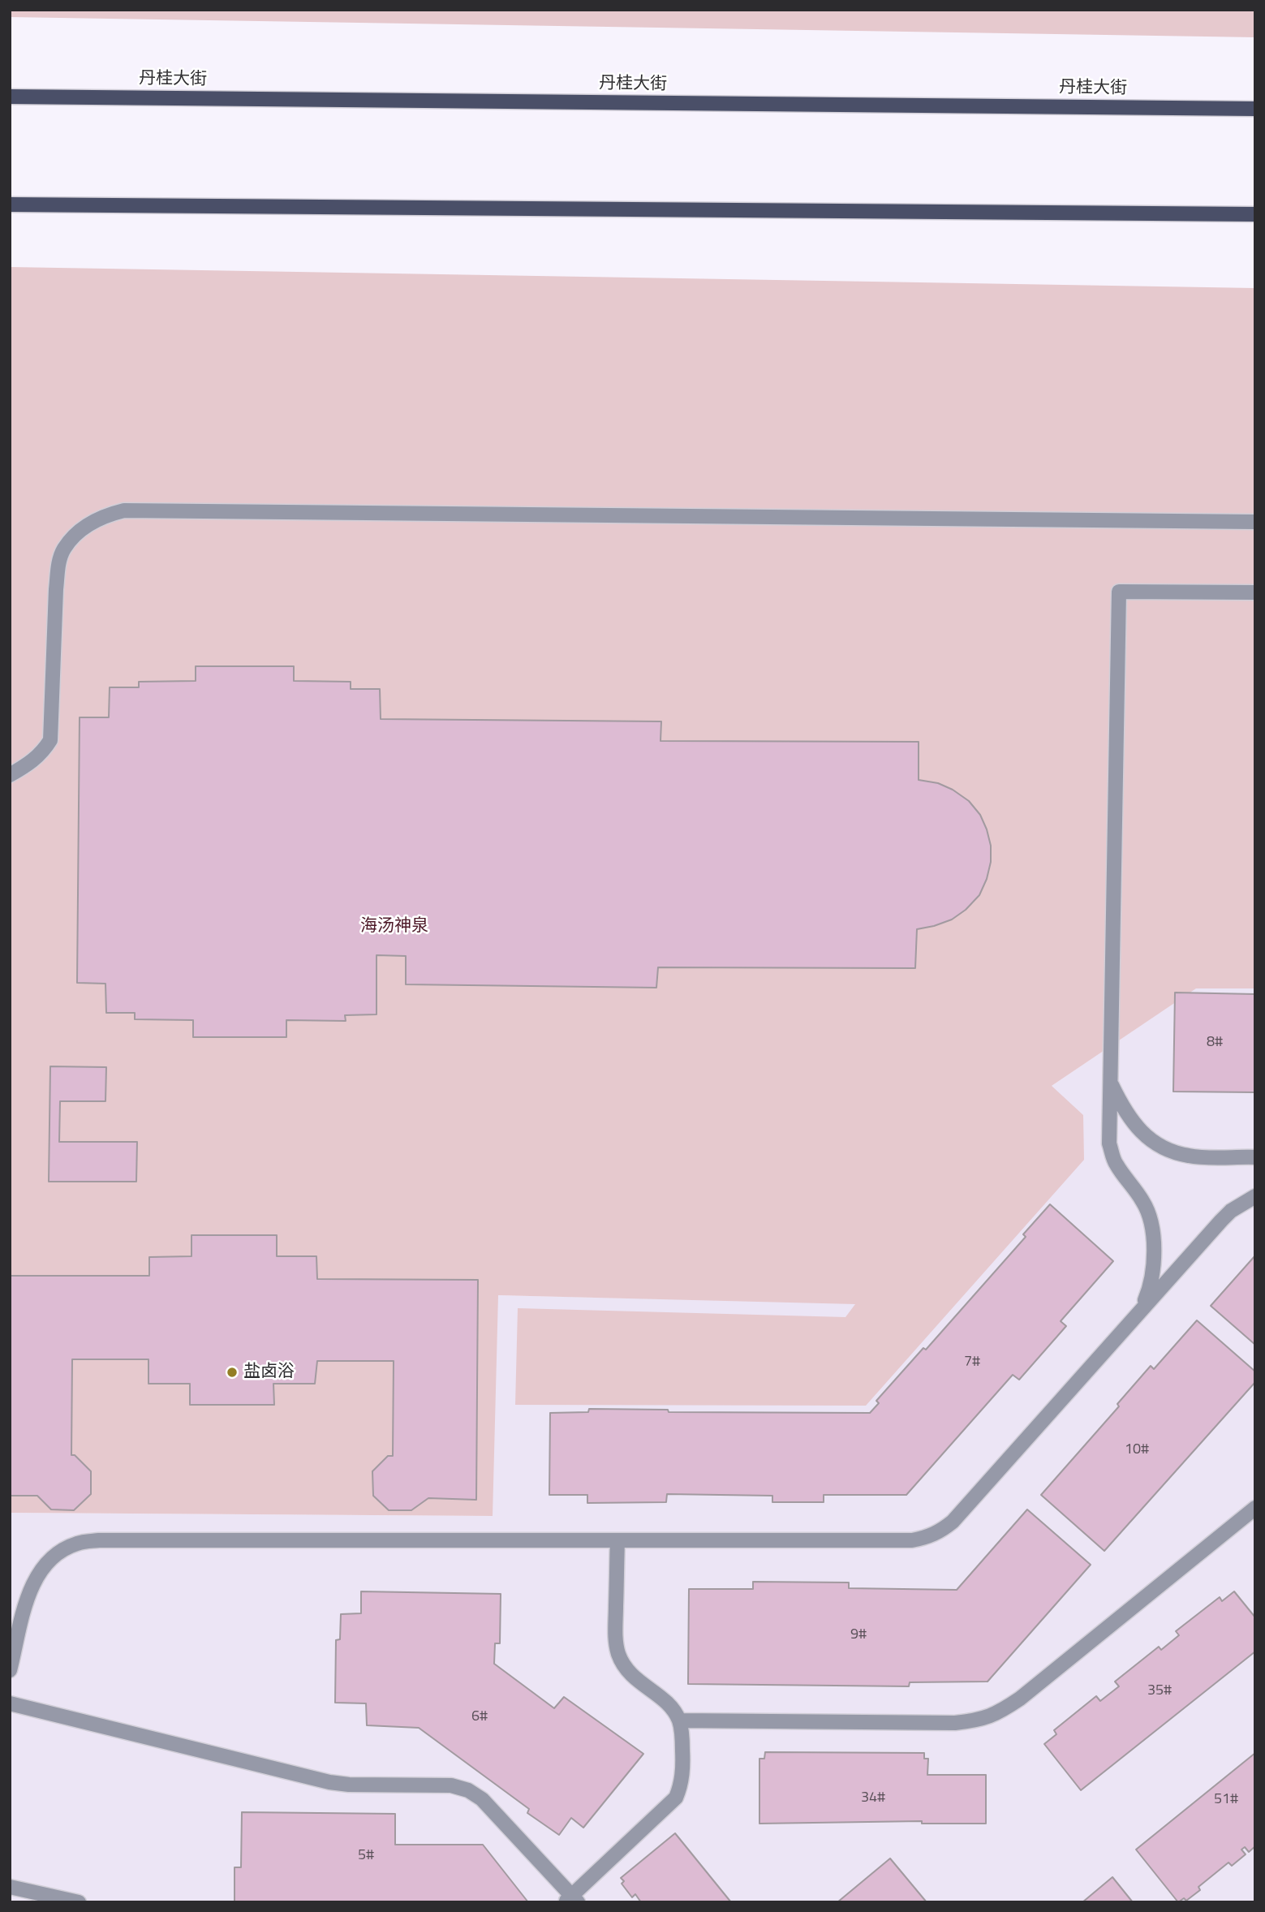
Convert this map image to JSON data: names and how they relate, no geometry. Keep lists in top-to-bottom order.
{
  "streets": {
    "main road": ["丹桂大街"]
  },
  "parks": ["海汤神泉"],
  "places": ["盐卤浴"],
  "house_numbers": [
    "8#",
    "7#",
    "10#",
    "9#",
    "35#",
    "6#",
    "34#",
    "51#",
    "5#"
  ]
}
